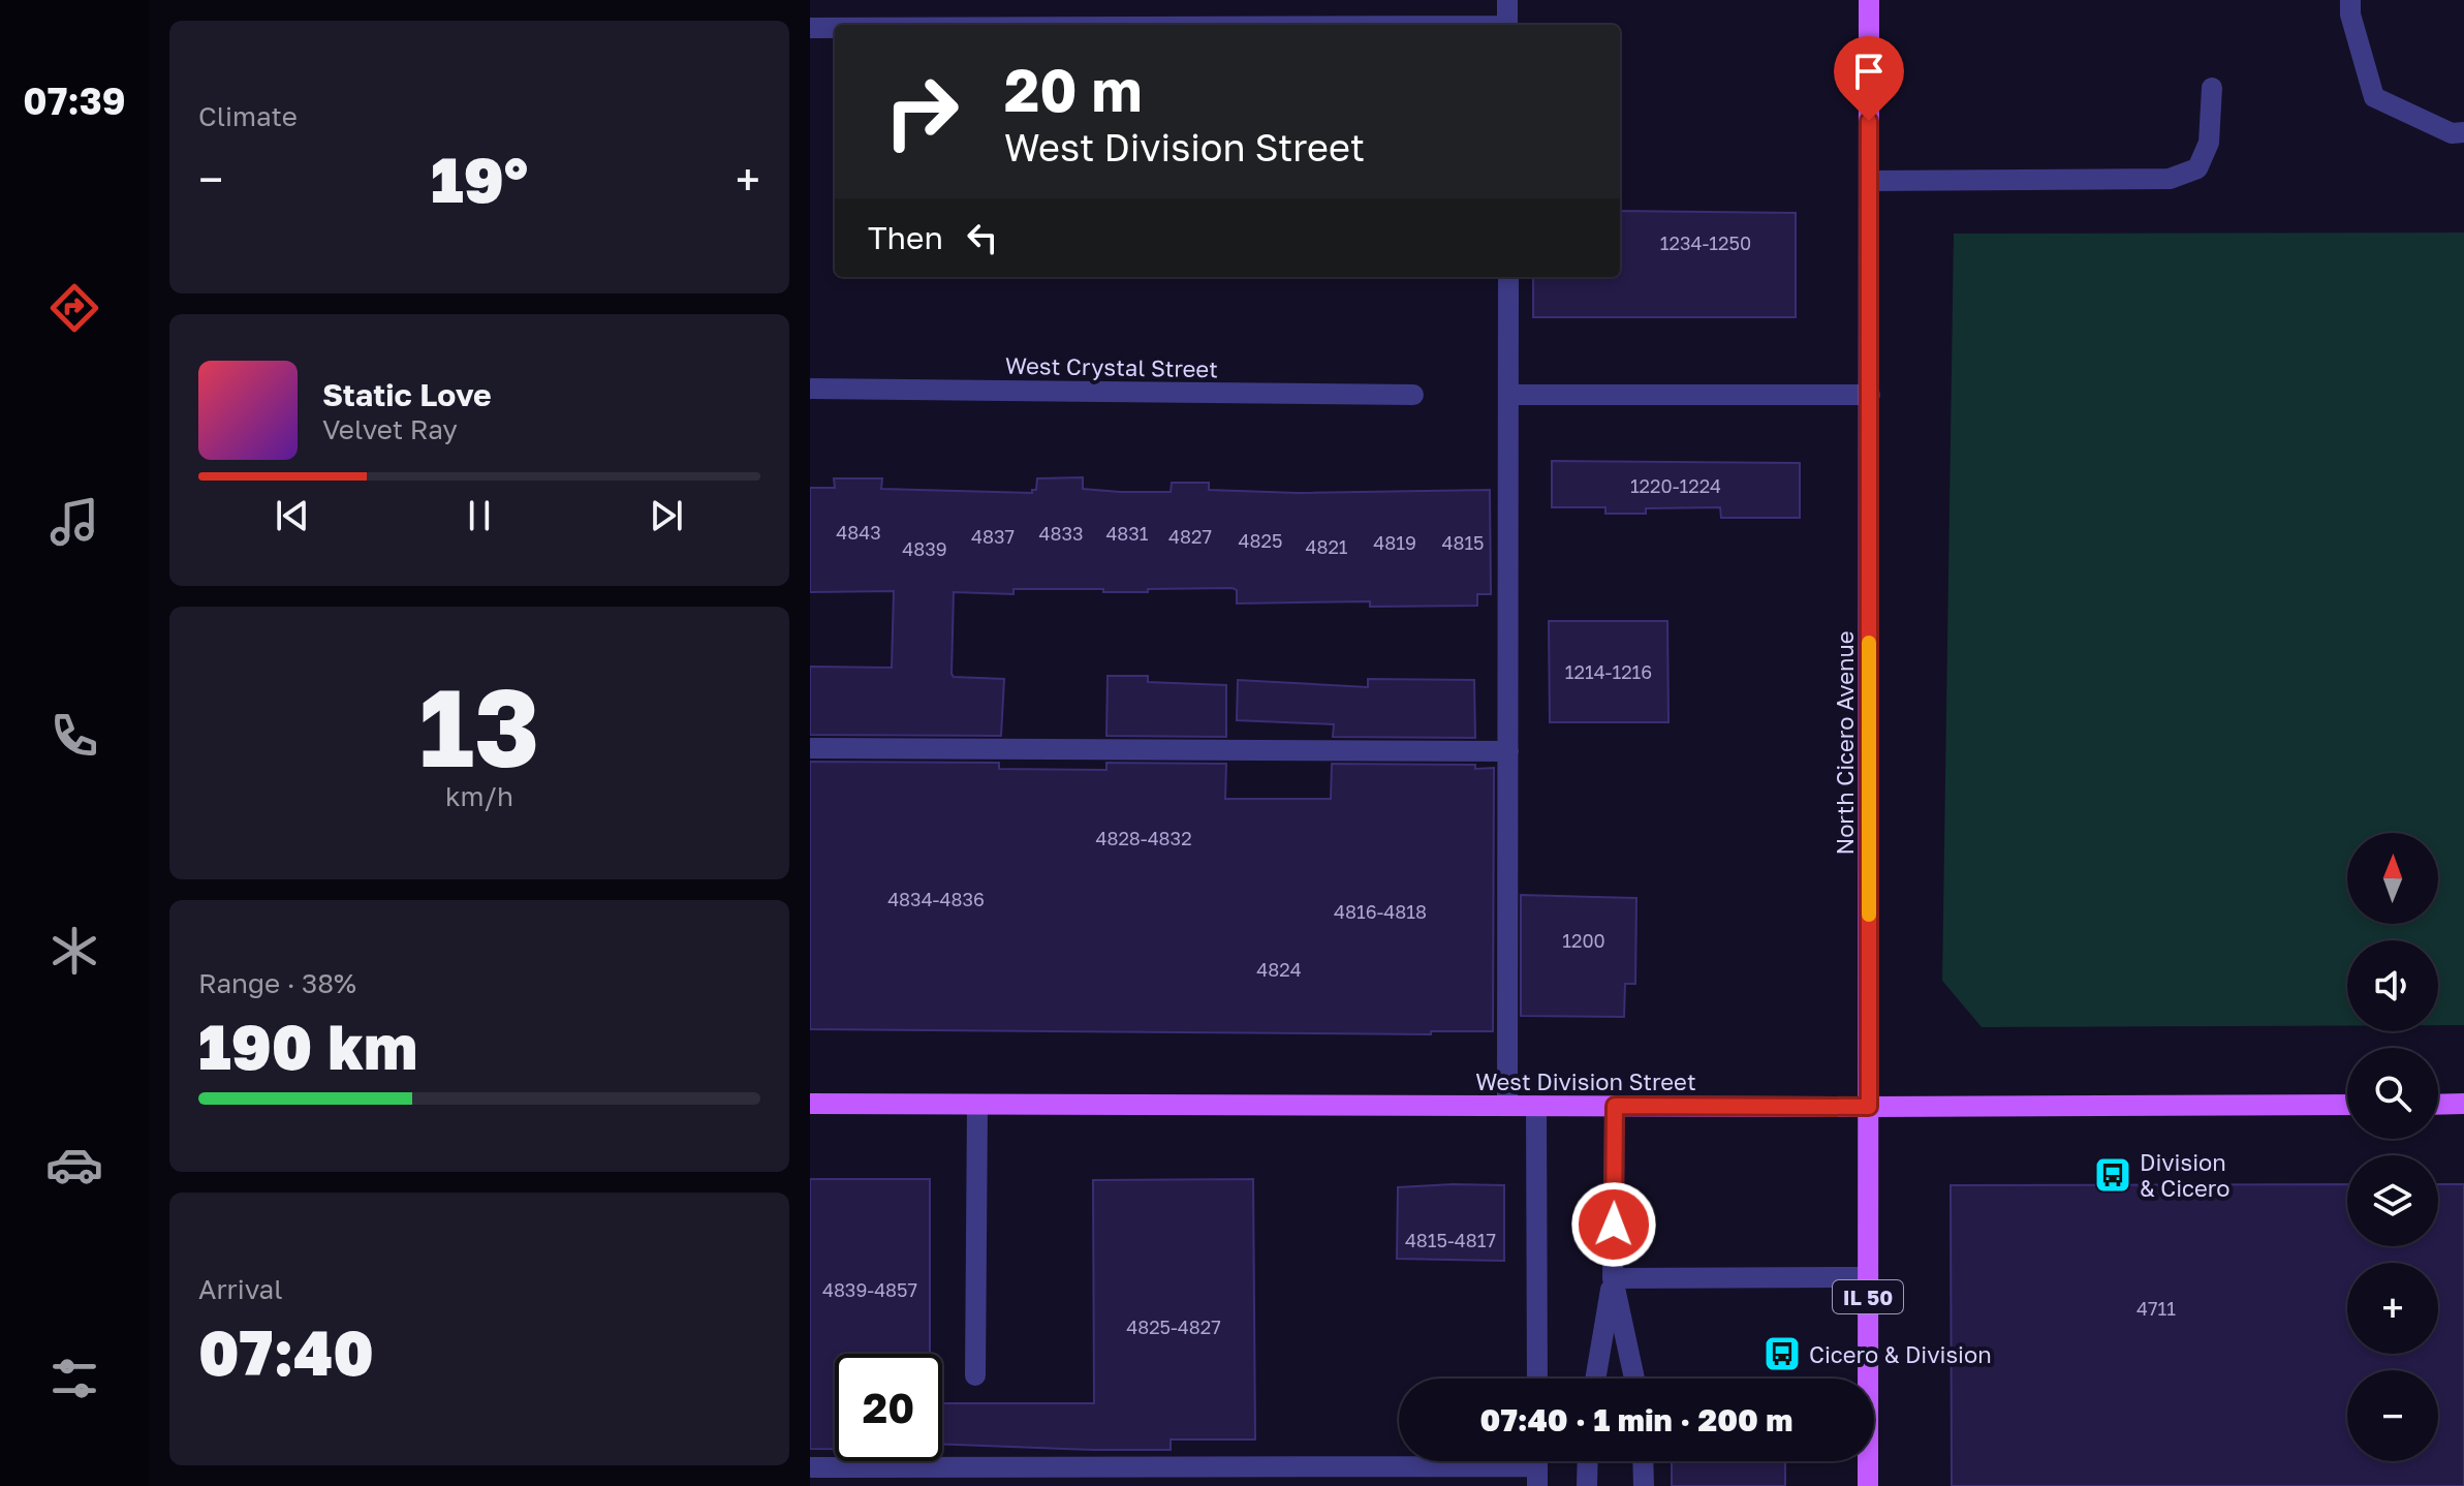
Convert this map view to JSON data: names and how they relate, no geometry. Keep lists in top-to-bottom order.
{
  "streets": {
    "main road": ["North Cicero Avenue", "West Division Street", "IL 50"],
    "street": ["West Crystal Street"]
  },
  "crossings": [
    ["North Cicero Avenue", "West Division Street"]
  ],
  "places": {
    "bus stop": ["Division & Cicero", "Cicero & Division"]
  },
  "house_numbers": [
    "1234-1250",
    "1220-1224",
    "4843",
    "4833",
    "4831",
    "4837",
    "4827",
    "4825",
    "4819",
    "4815",
    "4821",
    "4839",
    "1214-1216",
    "4828-4832",
    "4834-4836",
    "4816-4818",
    "1200",
    "4824",
    "4815-4817",
    "4839-4857",
    "4711",
    "4825-4827"
  ],
  "north": "top",
  "page": {
    "tabs": "07:39",
    "tile": [
      "Climate",
      ["13", "km/h"],
      ["Range · 38%", "190 km"],
      ["Arrival", "07:40"]
    ],
    "turn": ["20 m", "West Division Street"],
    "heat": ["−", "19°", "+"],
    "then": "Then",
    "song": ["Static Love", "Velvet Ray"],
    "map_buttons": ["+", "−"],
    "limit": "20",
    "trip": "07:40 · 1 min · 200 m"
  }
}
